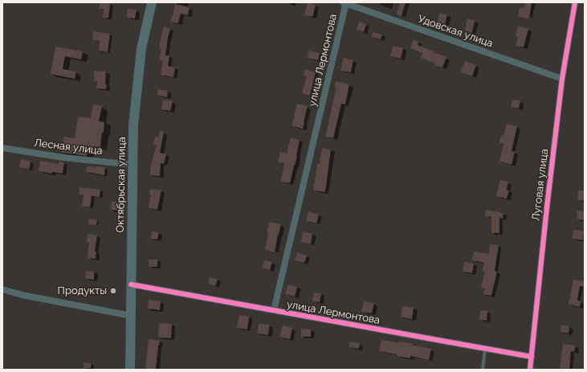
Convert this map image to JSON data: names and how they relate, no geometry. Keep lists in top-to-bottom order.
{
  "streets": {
    "street": [
      "Удовская улица",
      "улица Лермонтова",
      "Лесная улица",
      "Октябрьская улица",
      "Луговая улица"
    ]
  },
  "crossings": [
    ["Удовская улица", "улица Лермонтова"],
    ["Удовская улица", "Луговая улица"],
    ["улица Лермонтова", "Октябрьская улица"],
    ["улица Лермонтова", "Луговая улица"],
    ["Лесная улица", "Октябрьская улица"]
  ],
  "places": ["Продукты"]
}
